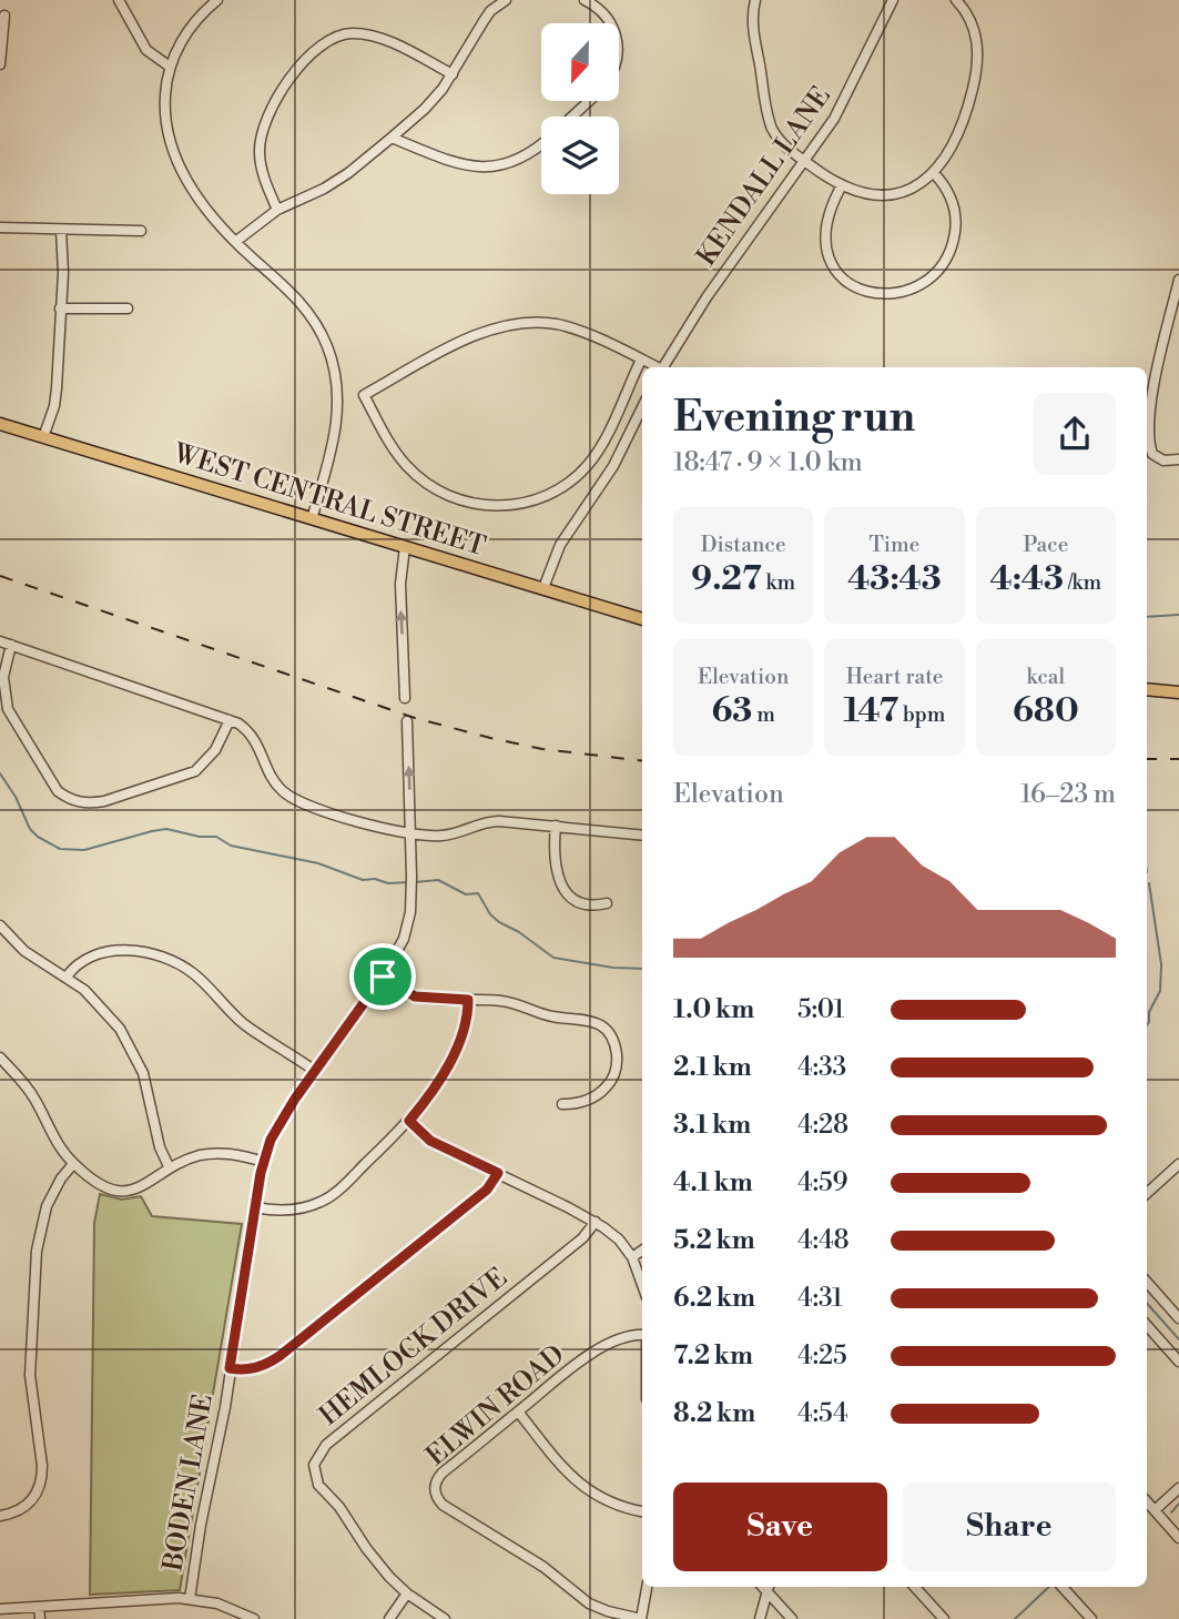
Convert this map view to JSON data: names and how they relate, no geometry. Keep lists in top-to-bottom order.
{
  "streets": {
    "main road": ["WEST CENTRAL STREET"],
    "street": [
      "KENDALL LANE",
      "HEMLOCK DRIVE",
      "ELWIN ROAD",
      "BODEN LANE"
    ]
  },
  "north": "bottom",
  "page": {
    "heading": ["Evening run", "18:47 · 9 × 1.0 km"],
    "stats": [
      ["Distance", "9.27 km"],
      ["Time", "43:43"],
      ["Pace", "4:43 /km"],
      ["Elevation", "63 m"],
      ["Heart rate", "147 bpm"],
      ["kcal", "680"]
    ],
    "chart": ["Elevation", "16–23 m"],
    "list": [
      {
        "name": "1.0 km",
        "note": "5:01"
      },
      {
        "name": "2.1 km",
        "note": "4:33"
      },
      {
        "name": "3.1 km",
        "note": "4:28"
      },
      {
        "name": "4.1 km",
        "note": "4:59"
      },
      {
        "name": "5.2 km",
        "note": "4:48"
      },
      {
        "name": "6.2 km",
        "note": "4:31"
      },
      {
        "name": "7.2 km",
        "note": "4:25"
      },
      {
        "name": "8.2 km",
        "note": "4:54"
      }
    ],
    "buttons": ["Save", "Share"]
  }
}
